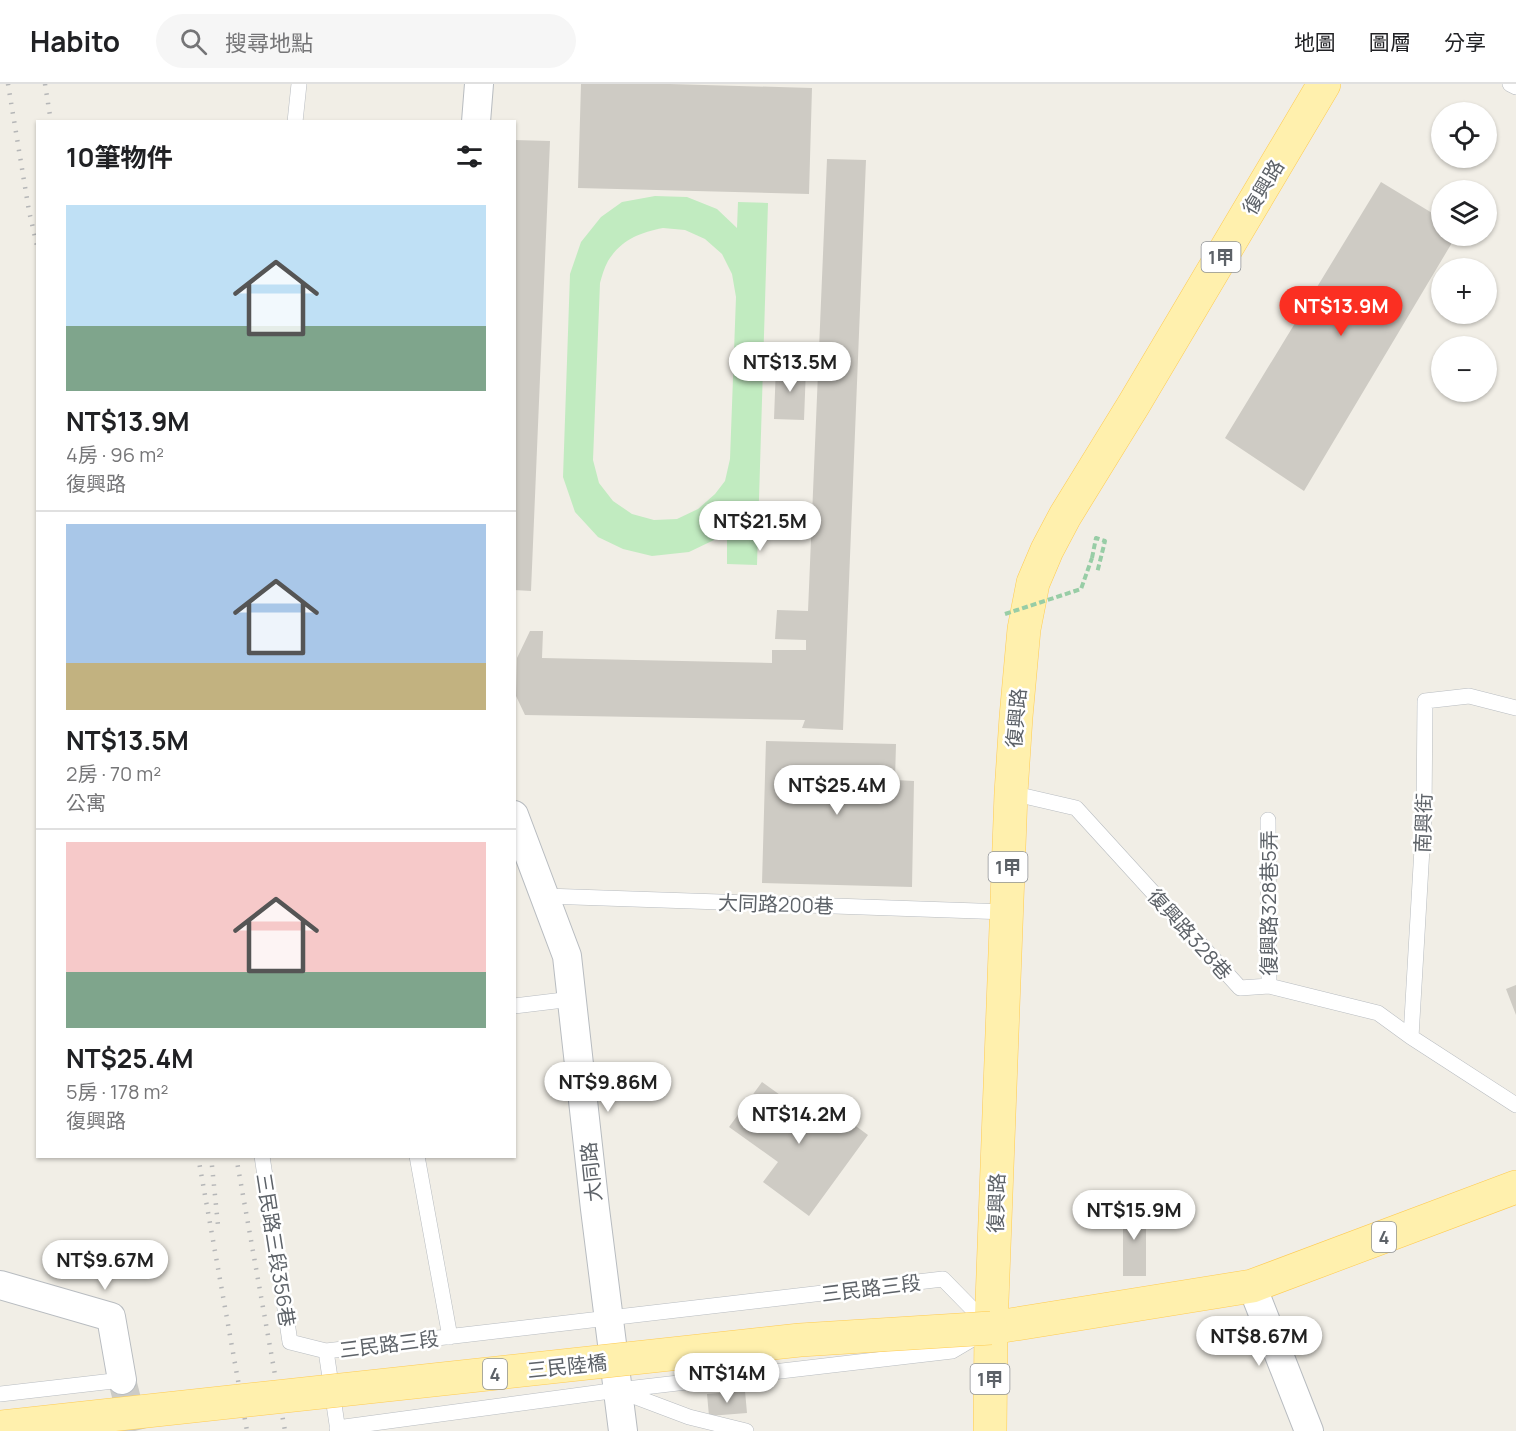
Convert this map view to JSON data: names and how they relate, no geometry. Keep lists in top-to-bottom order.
{
  "streets": {
    "main road": [
      "復興路",
      "1甲",
      "4",
      "三民路三段",
      "三民陸橋"
    ],
    "street": ["大同路"],
    "lane": [
      "南興街",
      "復興路328巷5弄",
      "大同路200巷",
      "復興路328巷",
      "三民路三段356巷"
    ]
  },
  "crossings": [
    ["復興路", "大同路200巷"],
    ["復興路", "復興路328巷"],
    ["復興路", "三民路三段"],
    ["復興路", "三民陸橋"],
    ["南興街", "復興路328巷"],
    ["復興路328巷5弄", "復興路328巷"],
    ["大同路200巷", "大同路"],
    ["大同路", "三民路三段"],
    ["三民路三段356巷", "三民路三段"],
    ["三民路三段", "三民陸橋"]
  ],
  "page": {
    "header": "Habito",
    "search": "搜尋地點",
    "nav": ["地圖", "圖層", "分享"],
    "map_buttons": ["+", "−"],
    "heading": "10筆物件",
    "list": [
      {
        "name": "NT$13.9M",
        "note": "4房 · 96 m² · 復興路"
      },
      {
        "name": "NT$13.5M",
        "note": "2房 · 70 m² · 公寓"
      },
      {
        "name": "NT$25.4M",
        "note": "5房 · 178 m² · 復興路"
      }
    ],
    "price": [
      "NT$13.9M",
      "NT$13.5M",
      "NT$21.5M",
      "NT$25.4M",
      "NT$9.86M",
      "NT$14.2M",
      "NT$15.9M",
      "NT$9.67M",
      "NT$8.67M",
      "NT$14M"
    ]
  }
}
